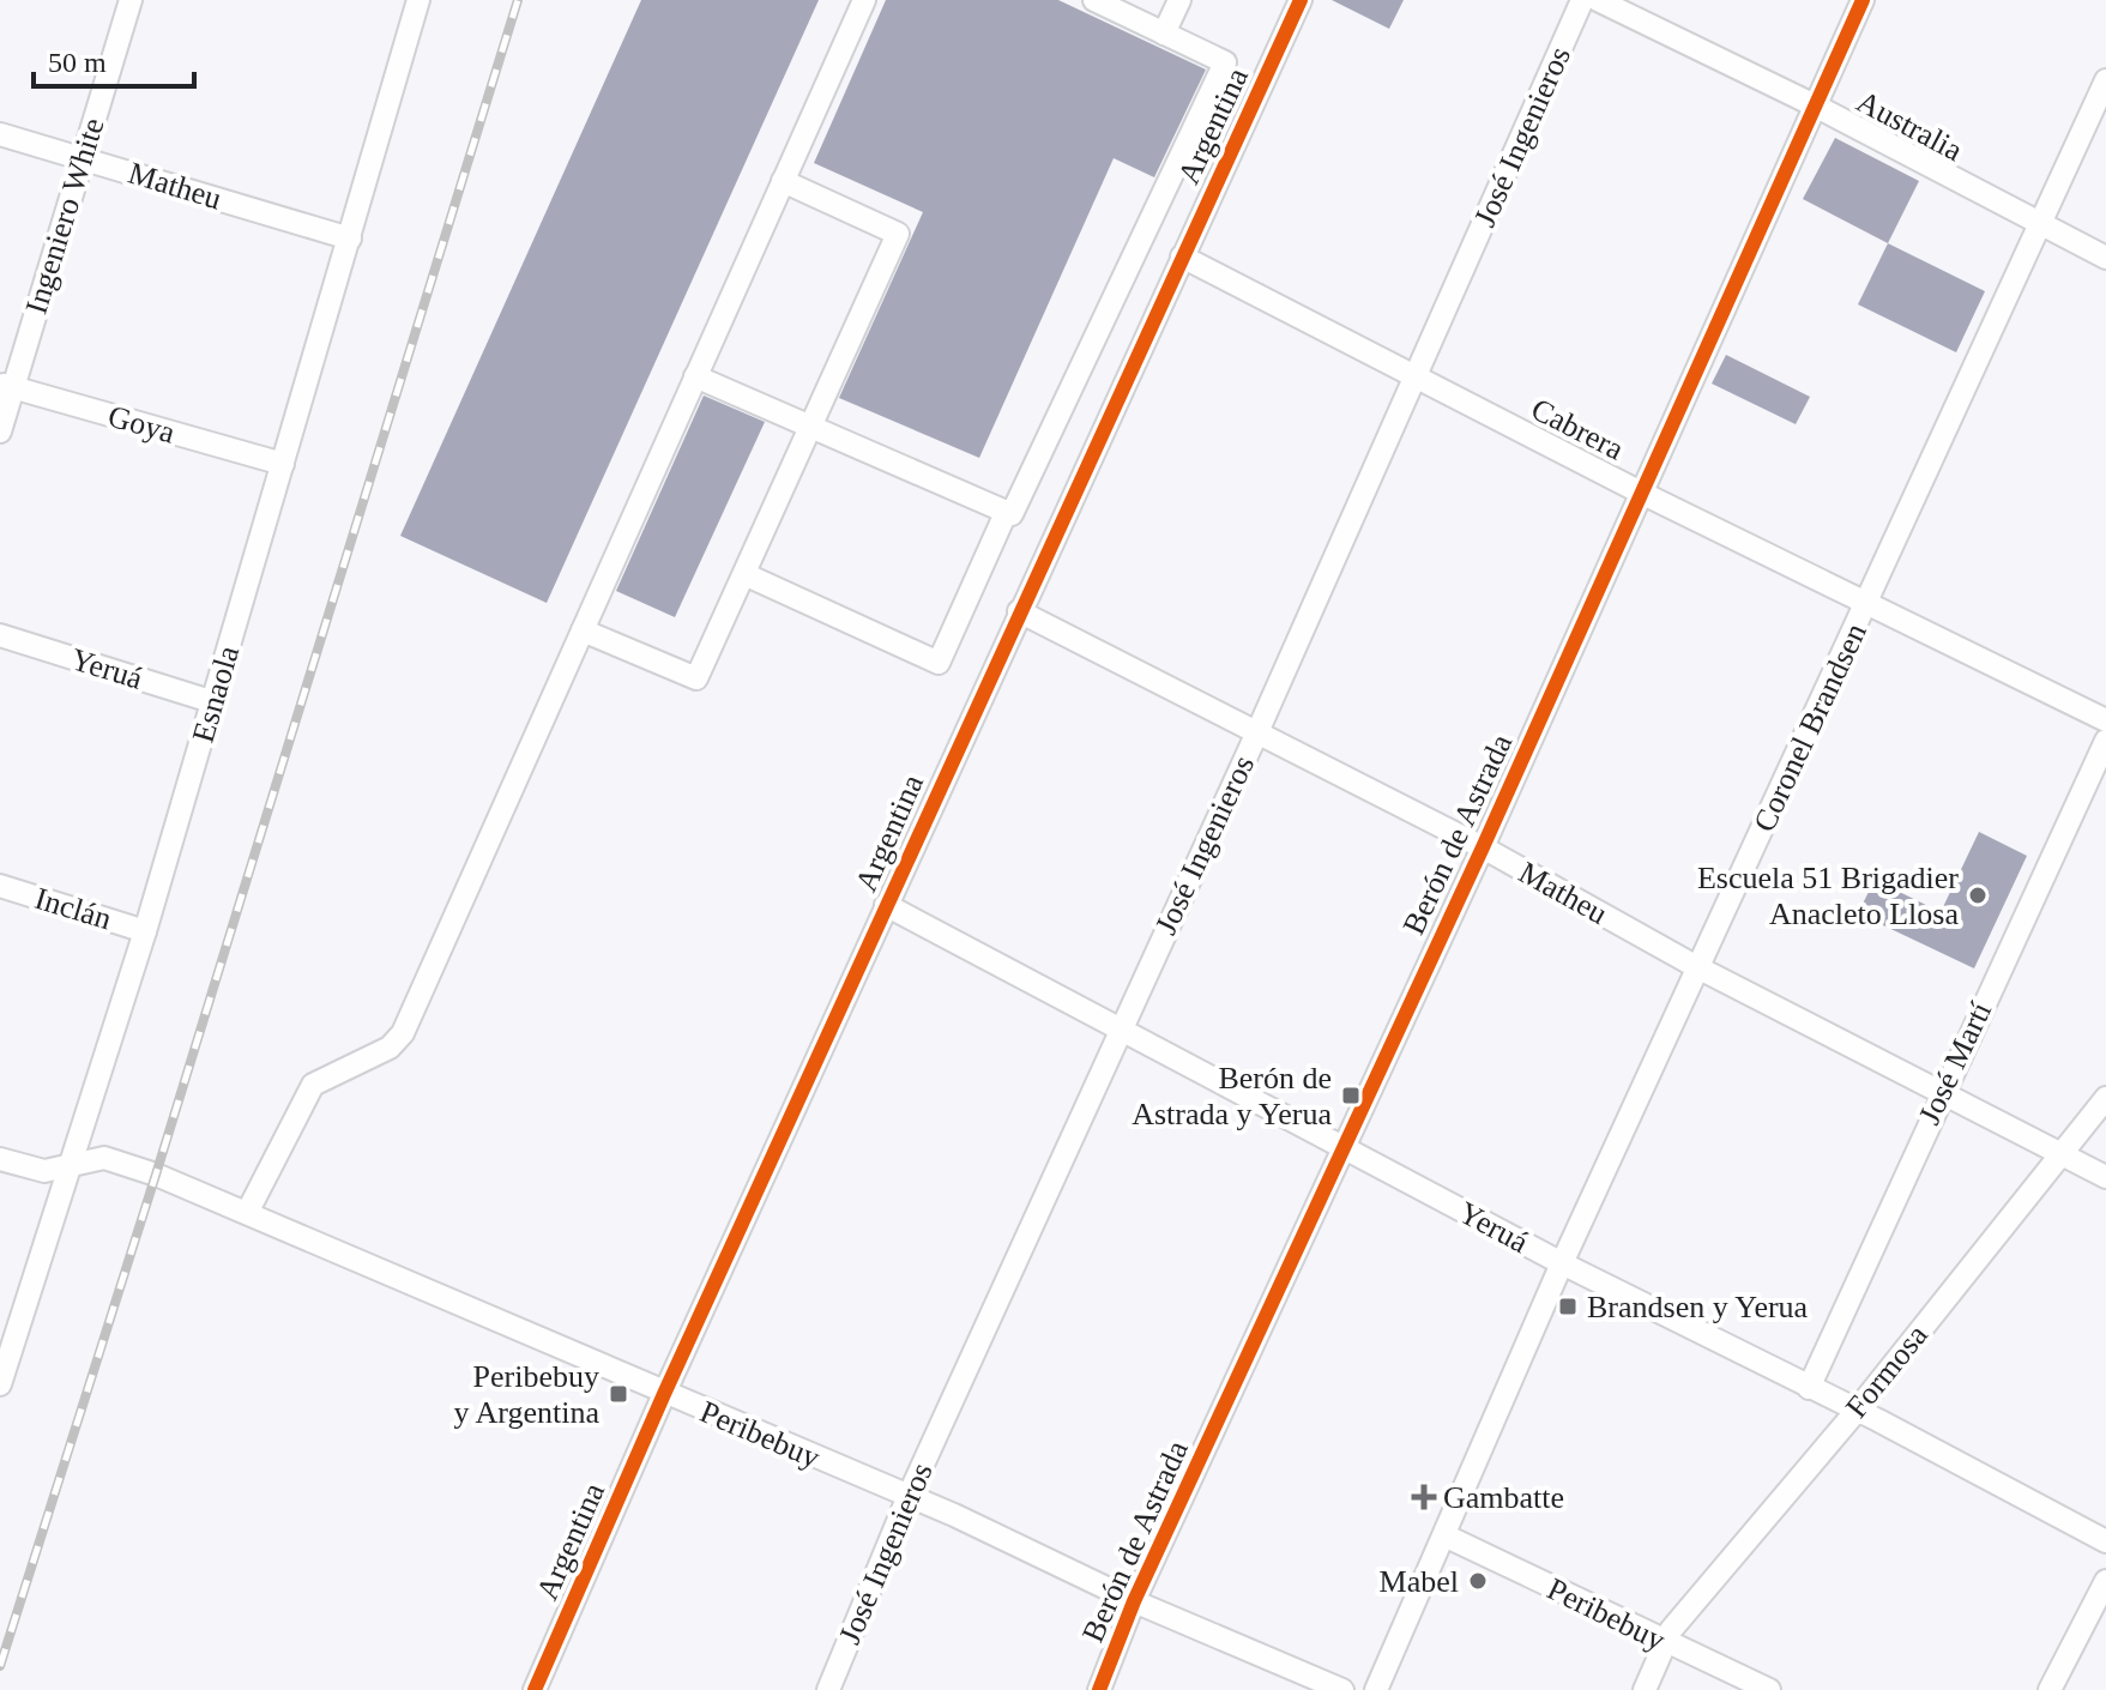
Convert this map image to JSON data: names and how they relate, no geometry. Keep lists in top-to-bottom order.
{
  "streets": {
    "street": [
      "Argentina",
      "Australia",
      "José Ingenieros",
      "Matheu",
      "Ingeniero White",
      "Goya",
      "Cabrera",
      "Yeruá",
      "Esnaola",
      "Coronel Brandsen",
      "Berón de Astrada",
      "Inclán",
      "José Martí",
      "Formosa",
      "Peribebuy"
    ]
  },
  "crossings": [
    ["Argentina", "Matheu"],
    ["Argentina", "Cabrera"],
    ["Argentina", "Yeruá"],
    ["Argentina", "Peribebuy"],
    ["Australia", "Coronel Brandsen"],
    ["Australia", "Berón de Astrada"],
    ["José Ingenieros", "Matheu"],
    ["José Ingenieros", "Cabrera"],
    ["José Ingenieros", "Yeruá"],
    ["José Ingenieros", "Peribebuy"],
    ["Matheu", "Ingeniero White"],
    ["Matheu", "Esnaola"],
    ["Matheu", "Coronel Brandsen"],
    ["Matheu", "Berón de Astrada"],
    ["Matheu", "José Martí"],
    ["Matheu", "Formosa"],
    ["Ingeniero White", "Goya"],
    ["Goya", "Esnaola"],
    ["Cabrera", "Coronel Brandsen"],
    ["Cabrera", "Berón de Astrada"],
    ["Yeruá", "Esnaola"],
    ["Yeruá", "Coronel Brandsen"],
    ["Yeruá", "Berón de Astrada"],
    ["Yeruá", "José Martí"],
    ["Yeruá", "Formosa"],
    ["Esnaola", "Inclán"],
    ["Esnaola", "Peribebuy"],
    ["Coronel Brandsen", "Peribebuy"],
    ["Berón de Astrada", "Peribebuy"],
    ["Formosa", "Peribebuy"]
  ],
  "places": {
    "other": ["Escuela 51 Brigadier Anacleto Llosa", "Mabel"],
    "transit": ["Berón de Astrada y Yerua", "Brandsen y Yerua", "Peribebuy y Argentina"],
    "health": ["Gambatte"]
  },
  "scale_bar": "50 m"
}
